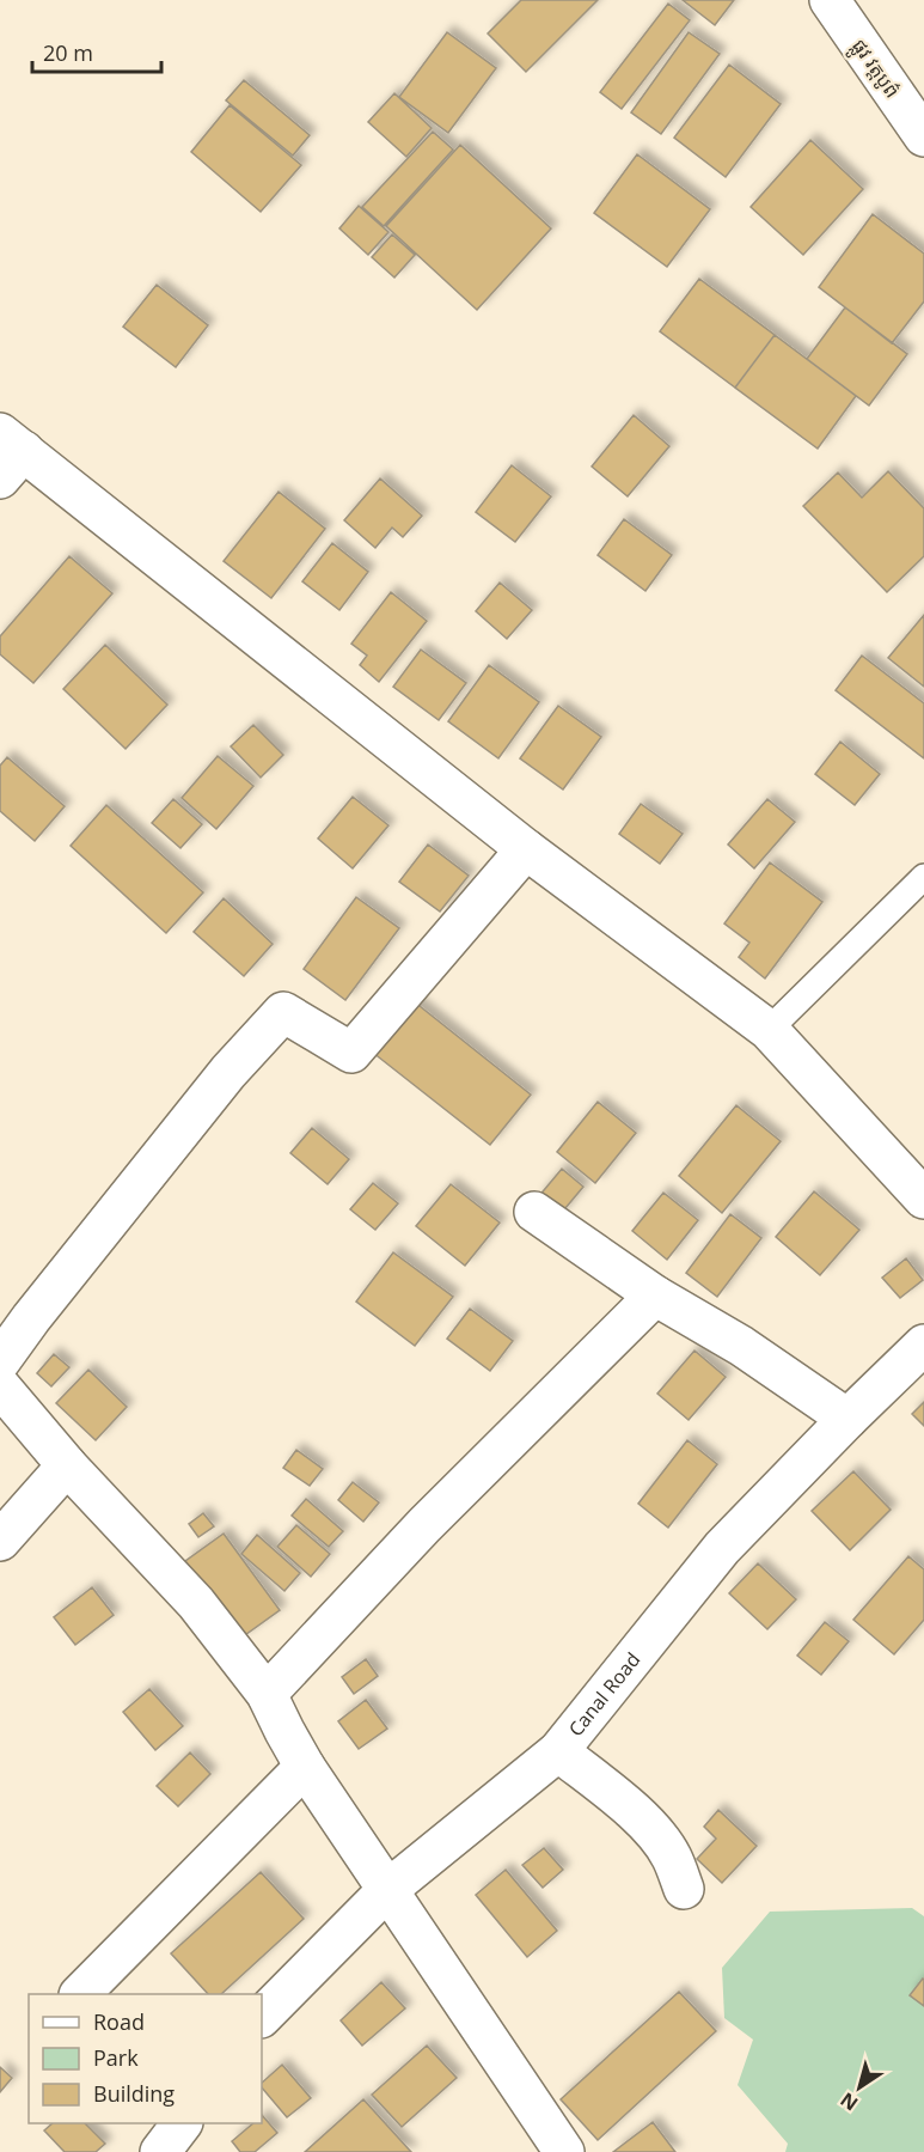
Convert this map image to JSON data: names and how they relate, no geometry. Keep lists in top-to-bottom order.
{
  "streets": {
    "street": ["ផ្លូវ វត្តបូព៌", "Canal Road"]
  },
  "legend": ["Road", "Park", "Building"],
  "scale_bar": "20 m",
  "north": "bottom left"
}
